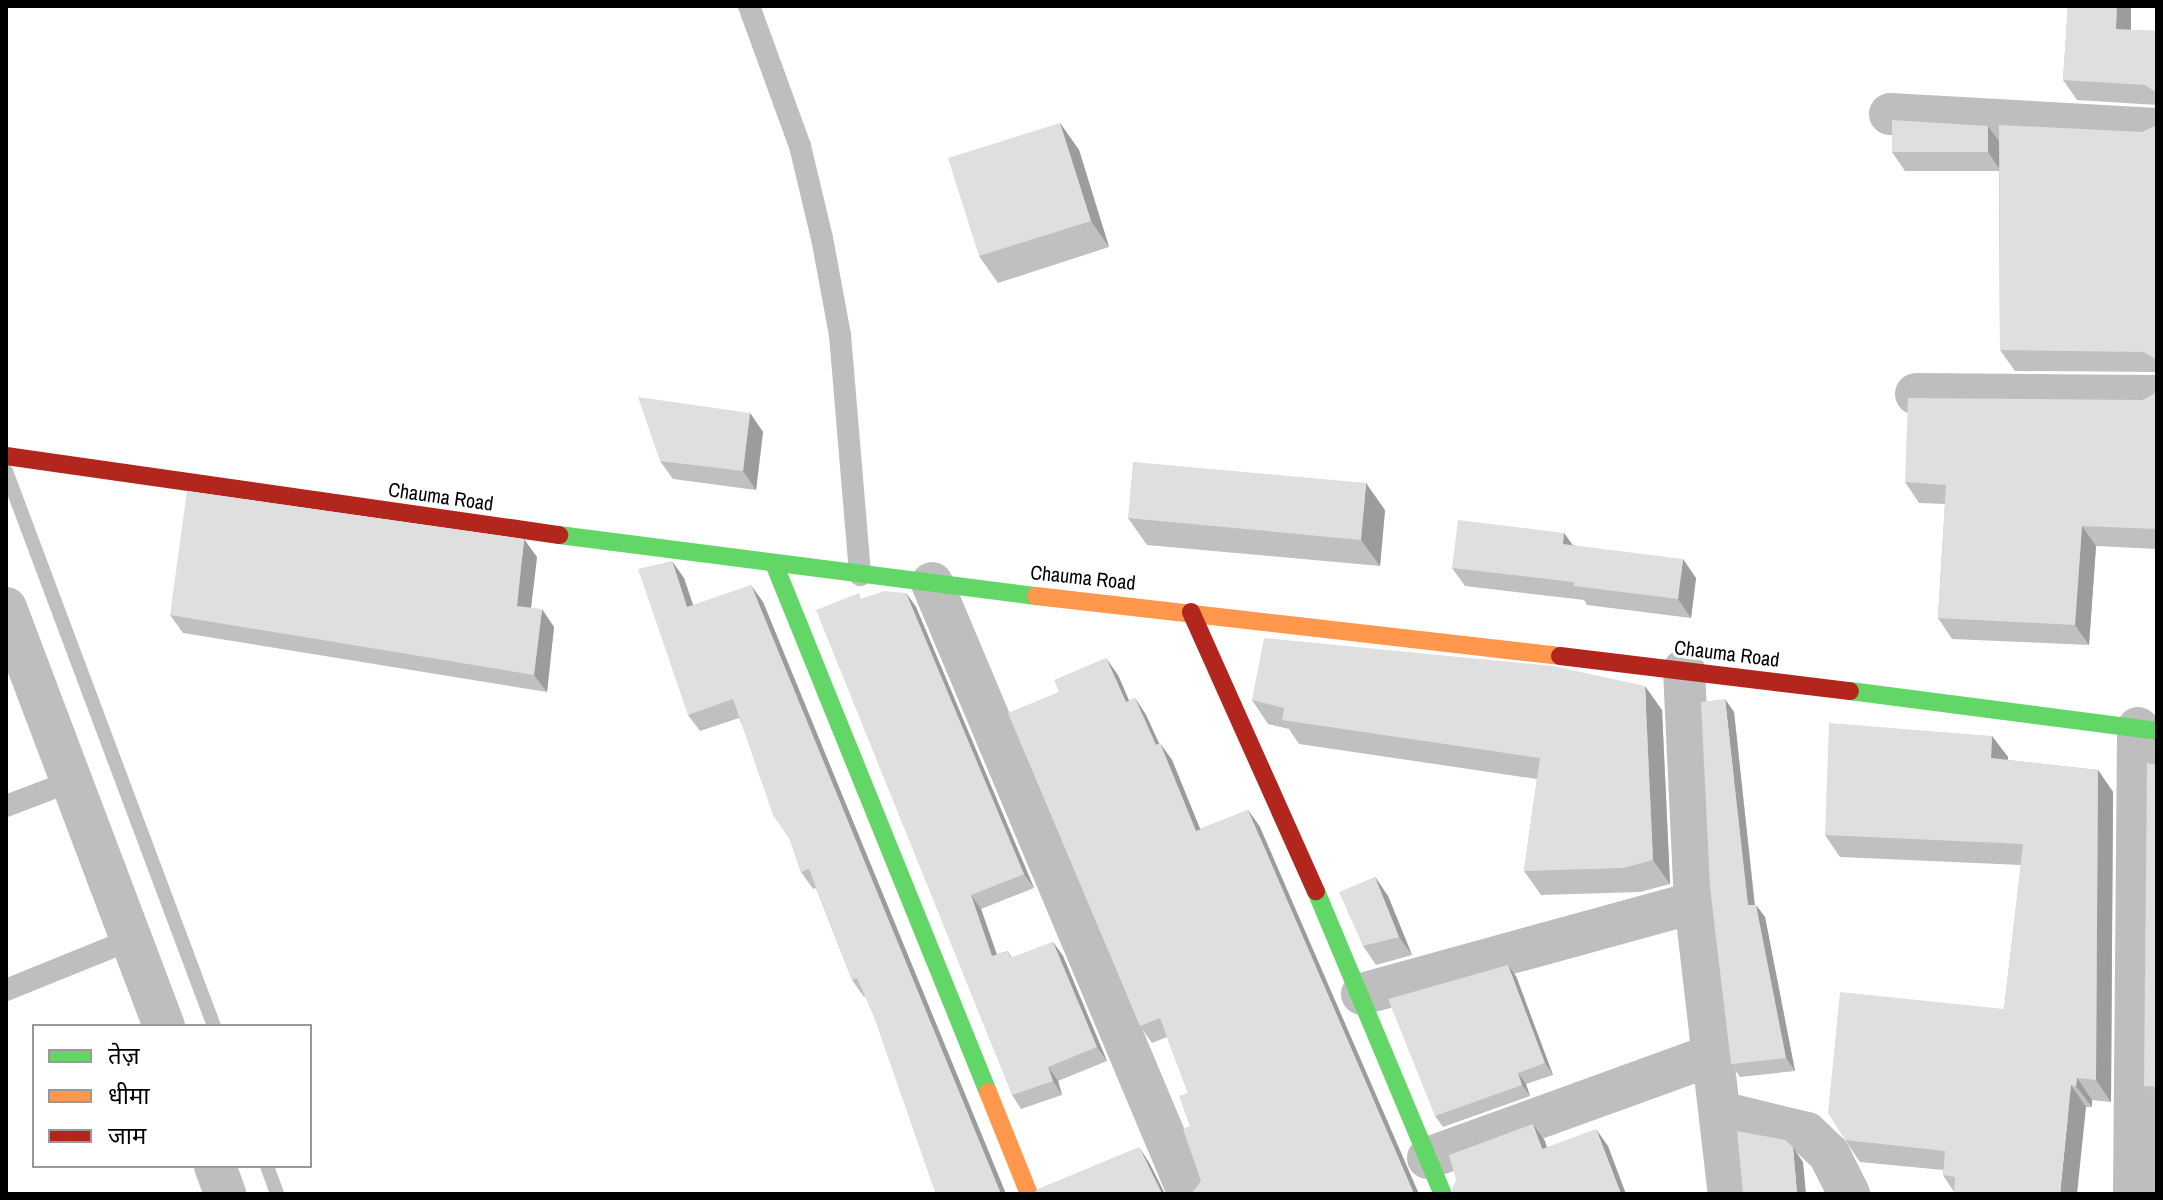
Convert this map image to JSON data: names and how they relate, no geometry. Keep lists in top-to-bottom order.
{
  "streets": {
    "street": ["Chauma Road"]
  },
  "legend": ["तेज़", "धीमा", "जाम"]
}
